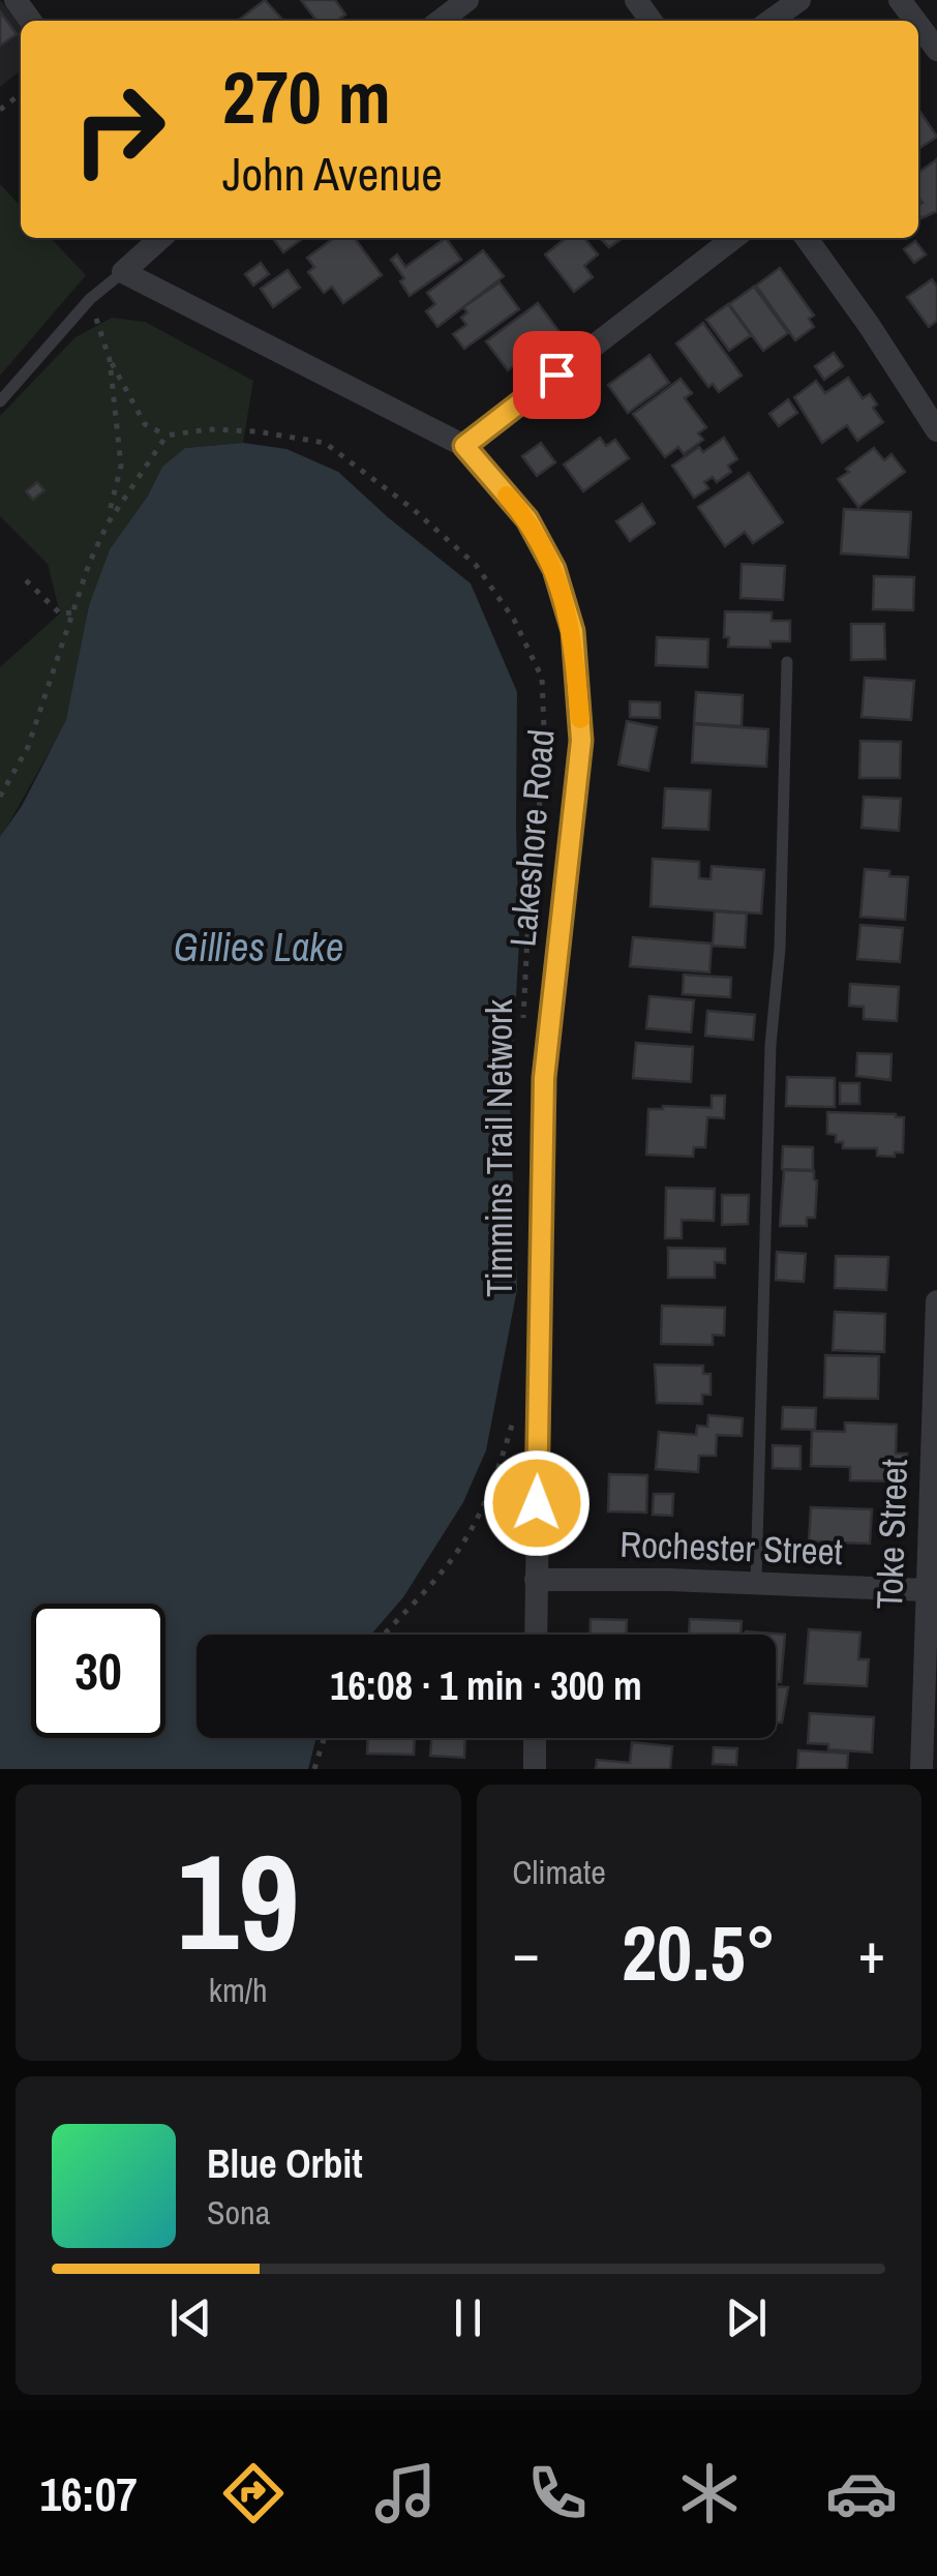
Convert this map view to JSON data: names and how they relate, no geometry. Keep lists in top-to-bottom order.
{
  "streets": {
    "street": ["Lakeshore Road", "Toke Street", "Rochester Street"],
    "path": ["Timmins Trail Network"]
  },
  "crossings": [
    ["Lakeshore Road", "Rochester Street"],
    ["Toke Street", "Rochester Street"]
  ],
  "water": ["Gillies Lake"],
  "page": {
    "turn": ["270 m", "John Avenue"],
    "limit": "30",
    "trip": "16:08 · 1 min · 300 m",
    "tile": [
      ["19", "km/h"],
      "Climate"
    ],
    "heat": ["−", "20.5°", "+"],
    "song": ["Blue Orbit", "Sona"],
    "tabs": "16:07"
  }
}
